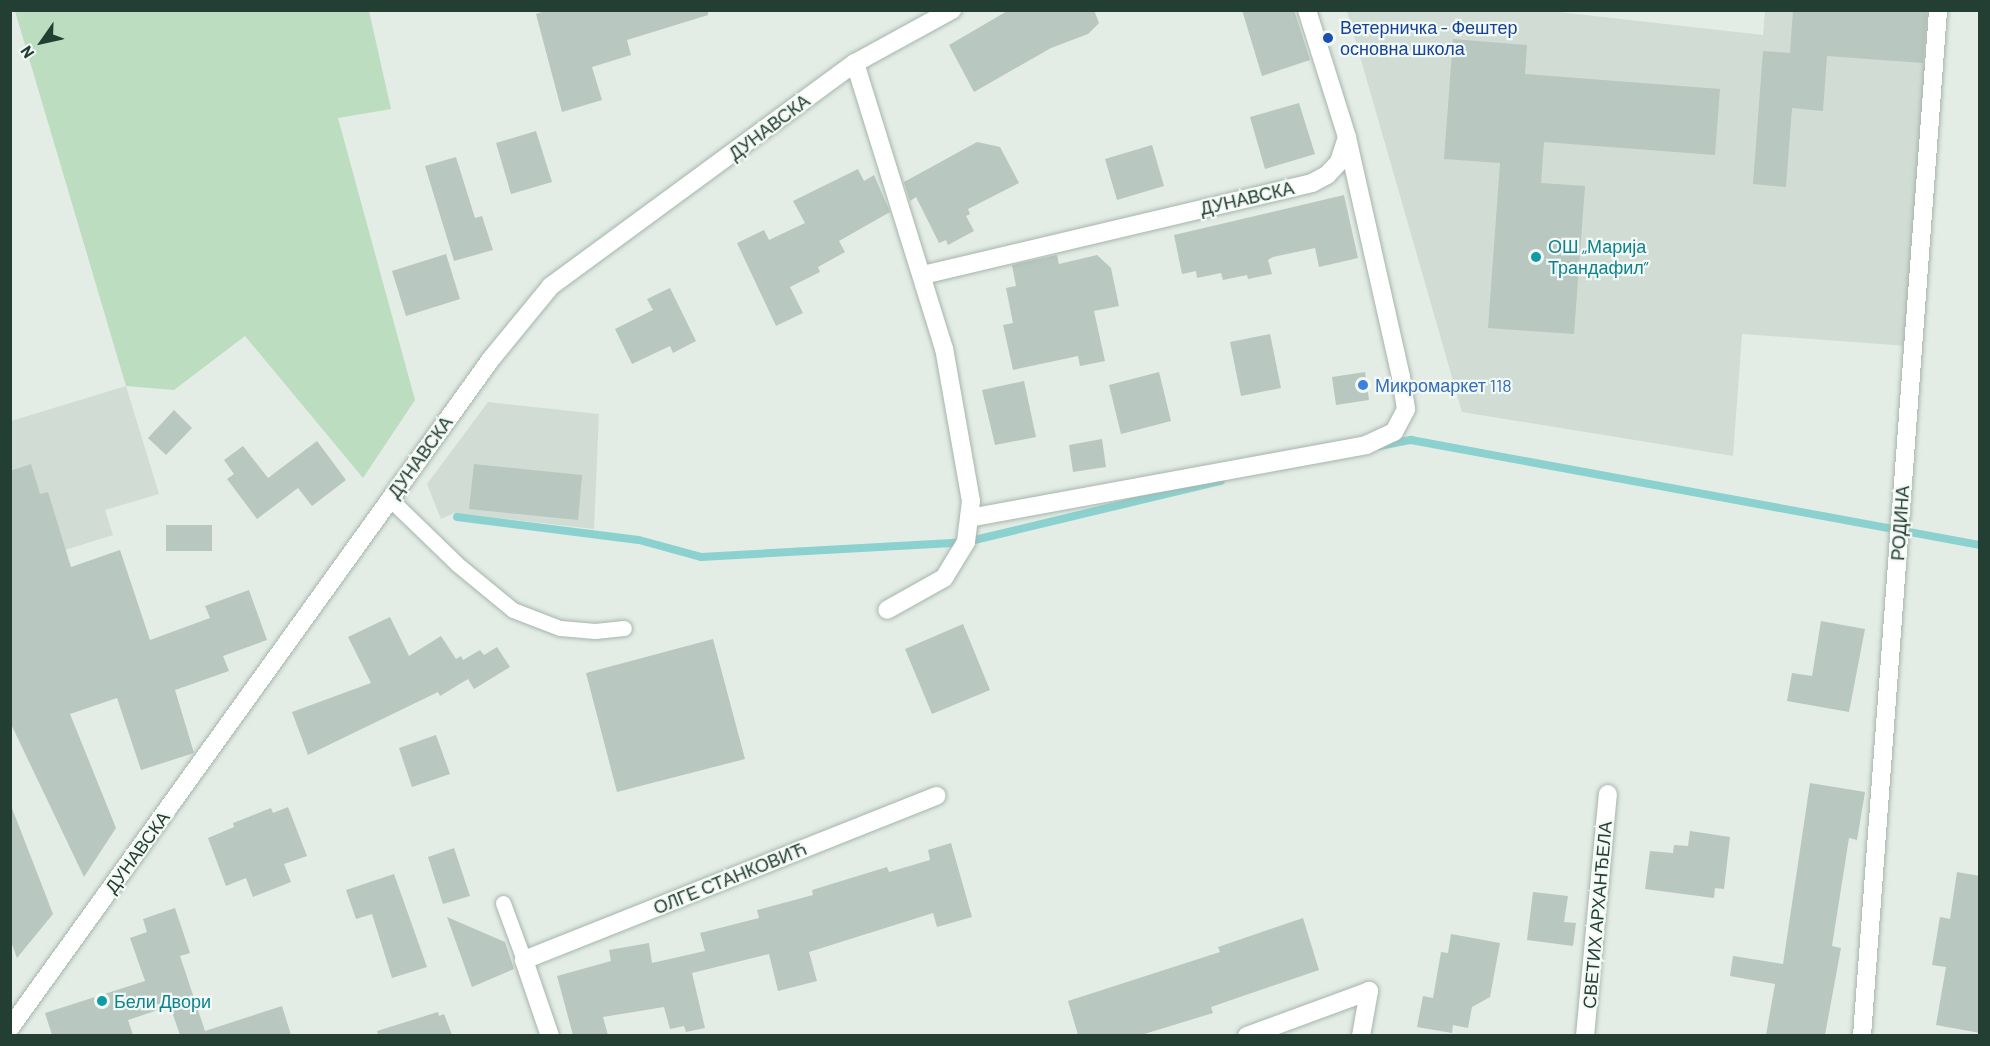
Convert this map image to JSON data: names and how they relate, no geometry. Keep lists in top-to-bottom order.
{
  "streets": {
    "street": [
      "ДУНАВСКА",
      "РОДИНА",
      "ОЛГЕ СТАНКОВИЋ",
      "СВЕТИХ АРХАНЂЕЛА"
    ]
  },
  "places": [
    "Ветерничка - Фештер основна школа",
    "ОШ „Марија Трандафил”",
    "Микромаркет 118",
    "Бели Двори"
  ],
  "north": "bottom left"
}
